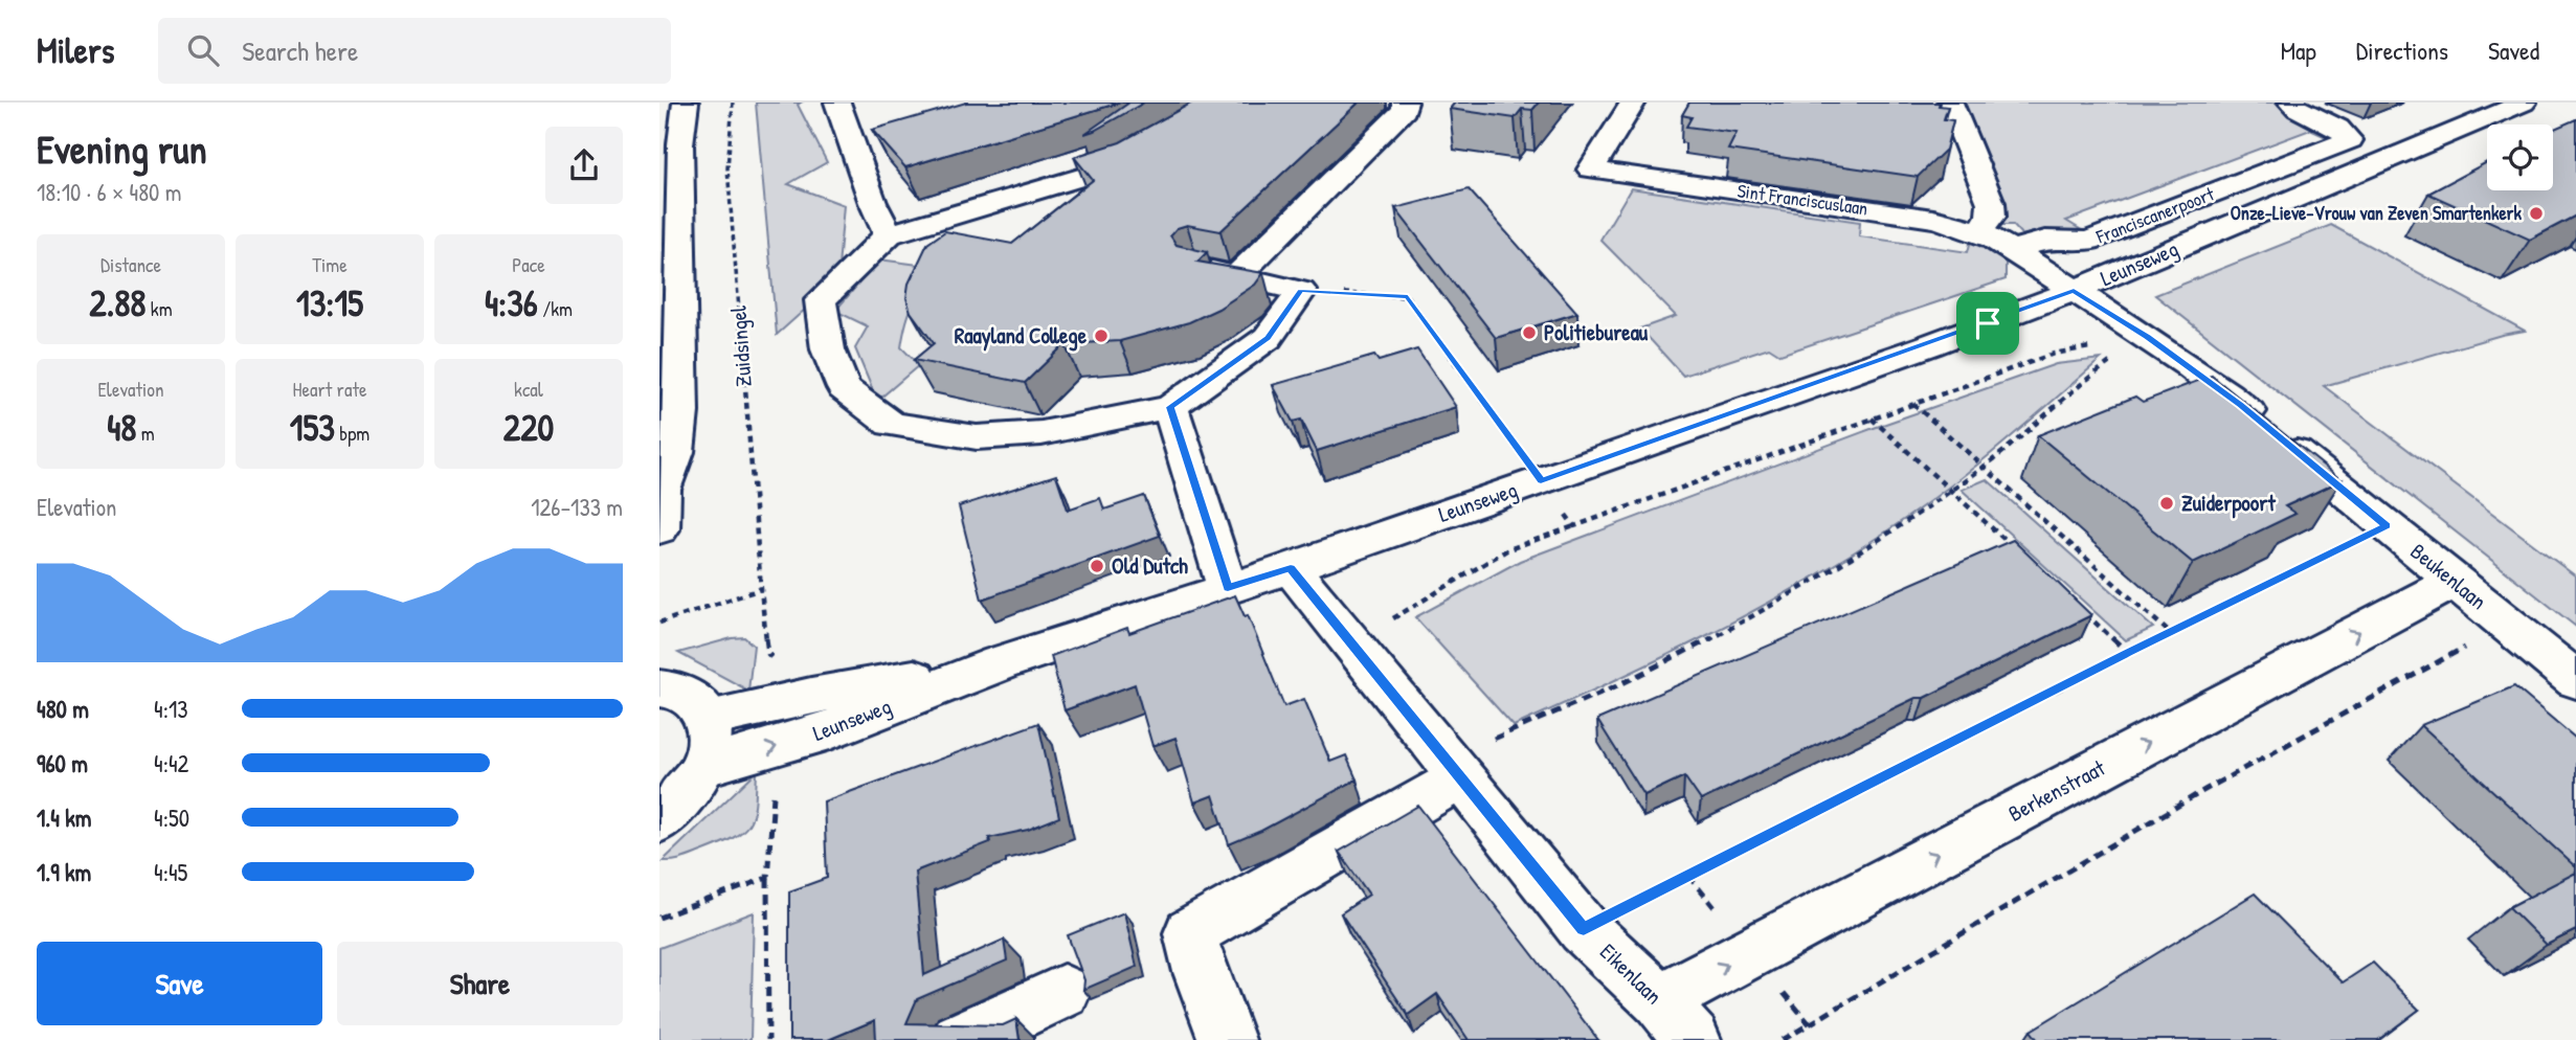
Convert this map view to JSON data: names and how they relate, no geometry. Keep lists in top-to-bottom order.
{
  "streets": {
    "street": [
      "Sint Franciscuslaan",
      "Franciscanerpoort",
      "Leunseweg",
      "Beukenlaan",
      "Berkenstraat",
      "Eikenlaan"
    ],
    "path": ["Zuidsingel"]
  },
  "crossings": [
    ["Sint Franciscuslaan", "Franciscanerpoort"],
    ["Sint Franciscuslaan", "Leunseweg"],
    ["Sint Franciscuslaan", "Beukenlaan"],
    ["Leunseweg", "Beukenlaan"],
    ["Leunseweg", "Eikenlaan"],
    ["Beukenlaan", "Berkenstraat"],
    ["Berkenstraat", "Eikenlaan"]
  ],
  "one_way": ["Berkenstraat"],
  "places": [
    "Onze-Lieve-Vrouw van Zeven Smartenkerk",
    "Politiebureau",
    "Raayland College",
    "Zuiderpoort",
    "Old Dutch"
  ],
  "page": {
    "header": "Milers",
    "search": "Search here",
    "nav": ["Map", "Directions", "Saved"],
    "heading": ["Evening run", "18:10 · 6 × 480 m"],
    "stats": [
      ["Distance", "2.88 km"],
      ["Time", "13:15"],
      ["Pace", "4:36 /km"],
      ["Elevation", "48 m"],
      ["Heart rate", "153 bpm"],
      ["kcal", "220"]
    ],
    "chart": ["Elevation", "126–133 m"],
    "list": [
      {
        "name": "480 m",
        "note": "4:13"
      },
      {
        "name": "960 m",
        "note": "4:42"
      },
      {
        "name": "1.4 km",
        "note": "4:50"
      },
      {
        "name": "1.9 km",
        "note": "4:45"
      }
    ],
    "buttons": ["Save", "Share"]
  }
}
